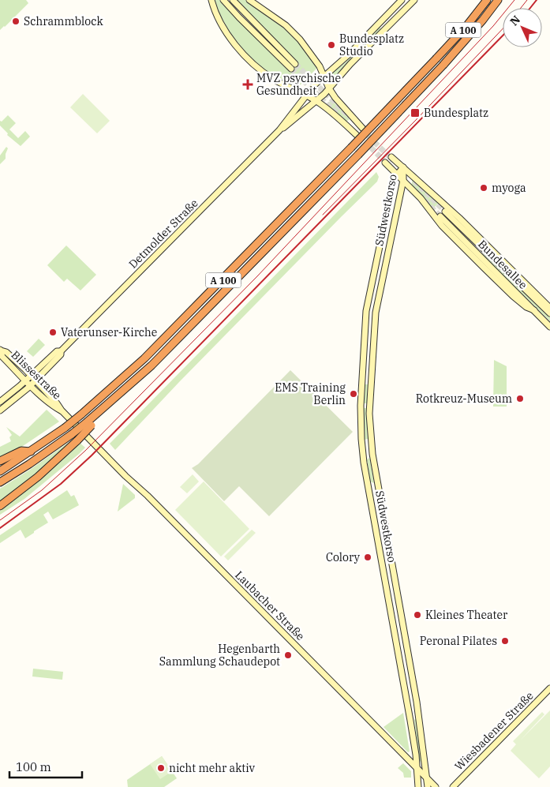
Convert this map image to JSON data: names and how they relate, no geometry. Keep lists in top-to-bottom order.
{
  "streets": {
    "highway": ["A 100"],
    "street": [
      "Südwestkorso",
      "Detmolder Straße",
      "Bundesallee",
      "Blissestraße",
      "Laubacher Straße",
      "Wiesbadener Straße"
    ]
  },
  "crossings": [
    ["Südwestkorso", "Bundesallee"],
    ["Südwestkorso", "Laubacher Straße"],
    ["Detmolder Straße", "Blissestraße"],
    ["Blissestraße", "Laubacher Straße"]
  ],
  "places": {
    "other": [
      "Schrammblock",
      "Bundesplatz Studio",
      "myoga",
      "Vaterunser-Kirche",
      "EMS Training Berlin",
      "Rotkreuz-Museum",
      "Colory",
      "Kleines Theater",
      "Peronal Pilates",
      "Hegenbarth Sammlung Schaudepot",
      "nicht mehr aktiv"
    ],
    "health": ["MVZ psychische Gesundheit"],
    "transit": ["Bundesplatz"]
  },
  "scale_bar": "100 m",
  "north": "top left"
}
